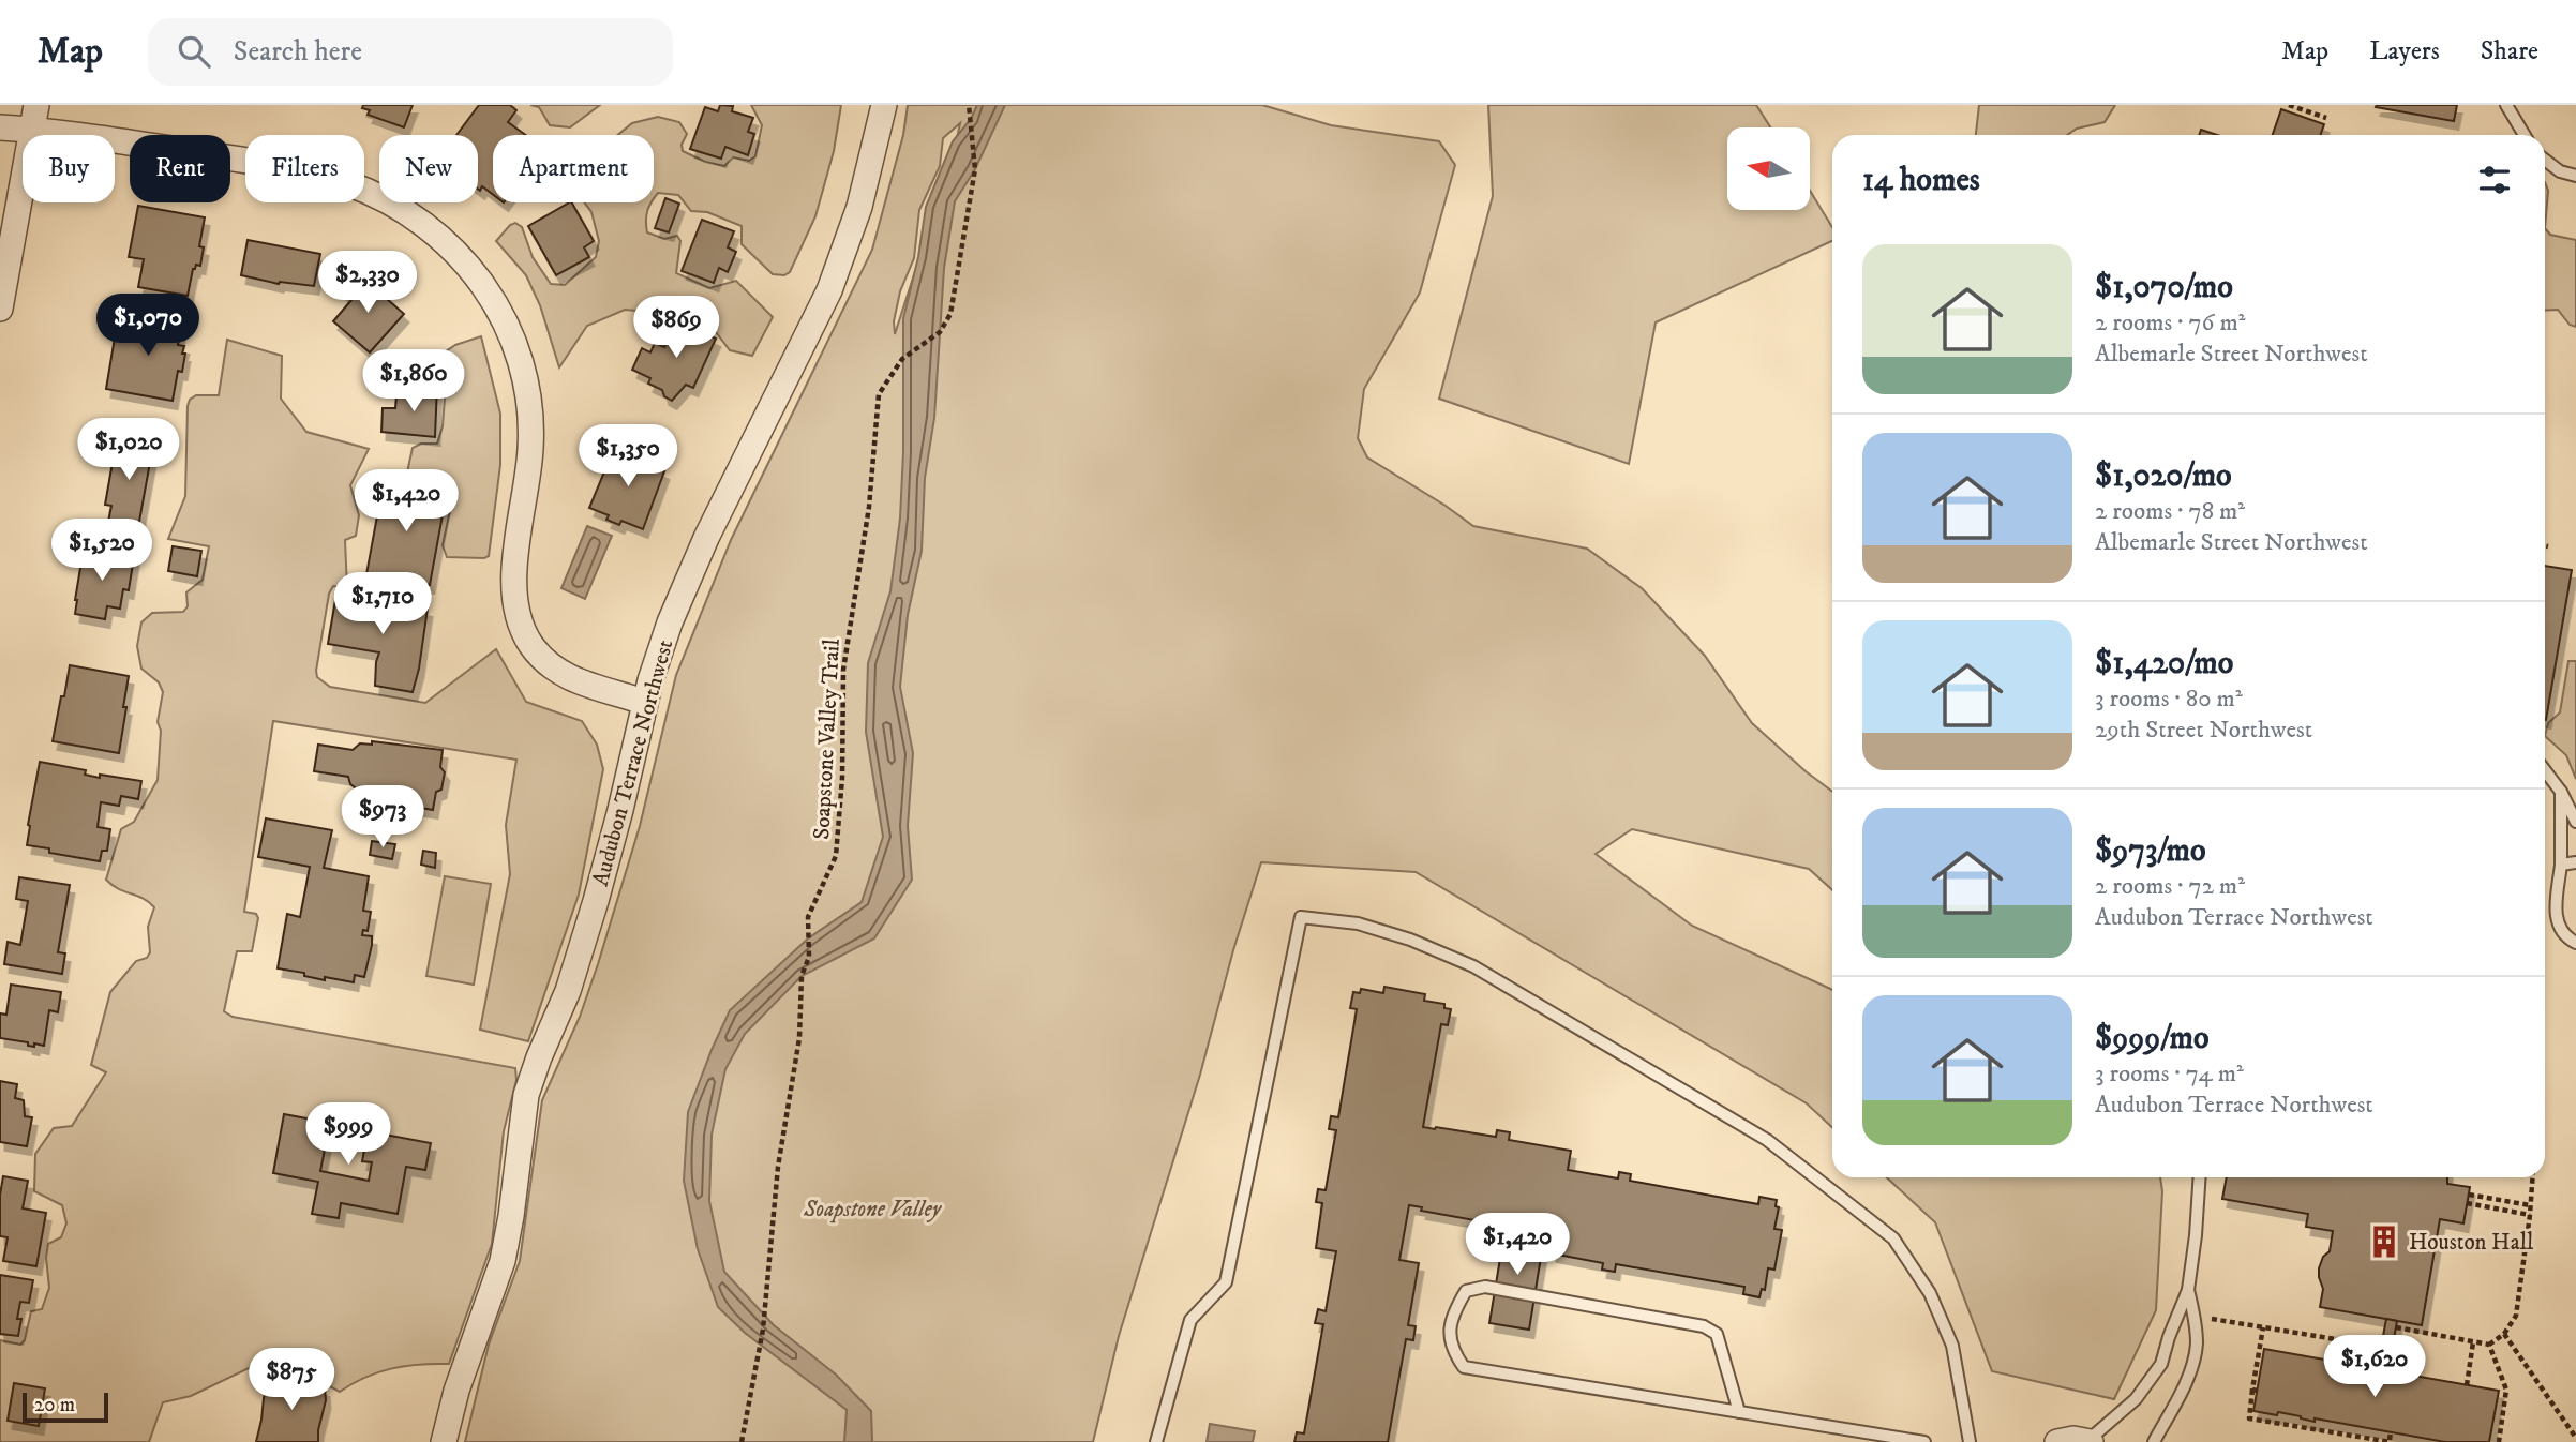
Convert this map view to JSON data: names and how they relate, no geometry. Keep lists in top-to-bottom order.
{
  "streets": {
    "street": ["Audubon Terrace Northwest"],
    "path": ["Soapstone Valley Trail"]
  },
  "parks": ["Soapstone Valley"],
  "places": {
    "building": ["Houston Hall"]
  },
  "scale_bar": "20 m",
  "north": "left",
  "page": {
    "header": "Map",
    "search": "Search here",
    "nav": ["Map", "Layers", "Share"],
    "chip": [
      "Buy",
      "Rent",
      "Filters",
      "New",
      "Apartment"
    ],
    "heading": "14 homes",
    "list": [
      {
        "name": "$1,070/mo",
        "note": "2 rooms · 76 m² · Albemarle Street Northwest"
      },
      {
        "name": "$1,020/mo",
        "note": "2 rooms · 78 m² · Albemarle Street Northwest"
      },
      {
        "name": "$1,420/mo",
        "note": "3 rooms · 80 m² · 29th Street Northwest"
      },
      {
        "name": "$973/mo",
        "note": "2 rooms · 72 m² · Audubon Terrace Northwest"
      },
      {
        "name": "$999/mo",
        "note": "3 rooms · 74 m² · Audubon Terrace Northwest"
      }
    ],
    "price": [
      "$2,330",
      "$1,070",
      "$869",
      "$1,860",
      "$1,020",
      "$1,350",
      "$1,420",
      "$1,520",
      "$1,710",
      "$973",
      "$999",
      "$1,420",
      "$1,620",
      "$875"
    ],
    "scale": "20 m"
  }
}
